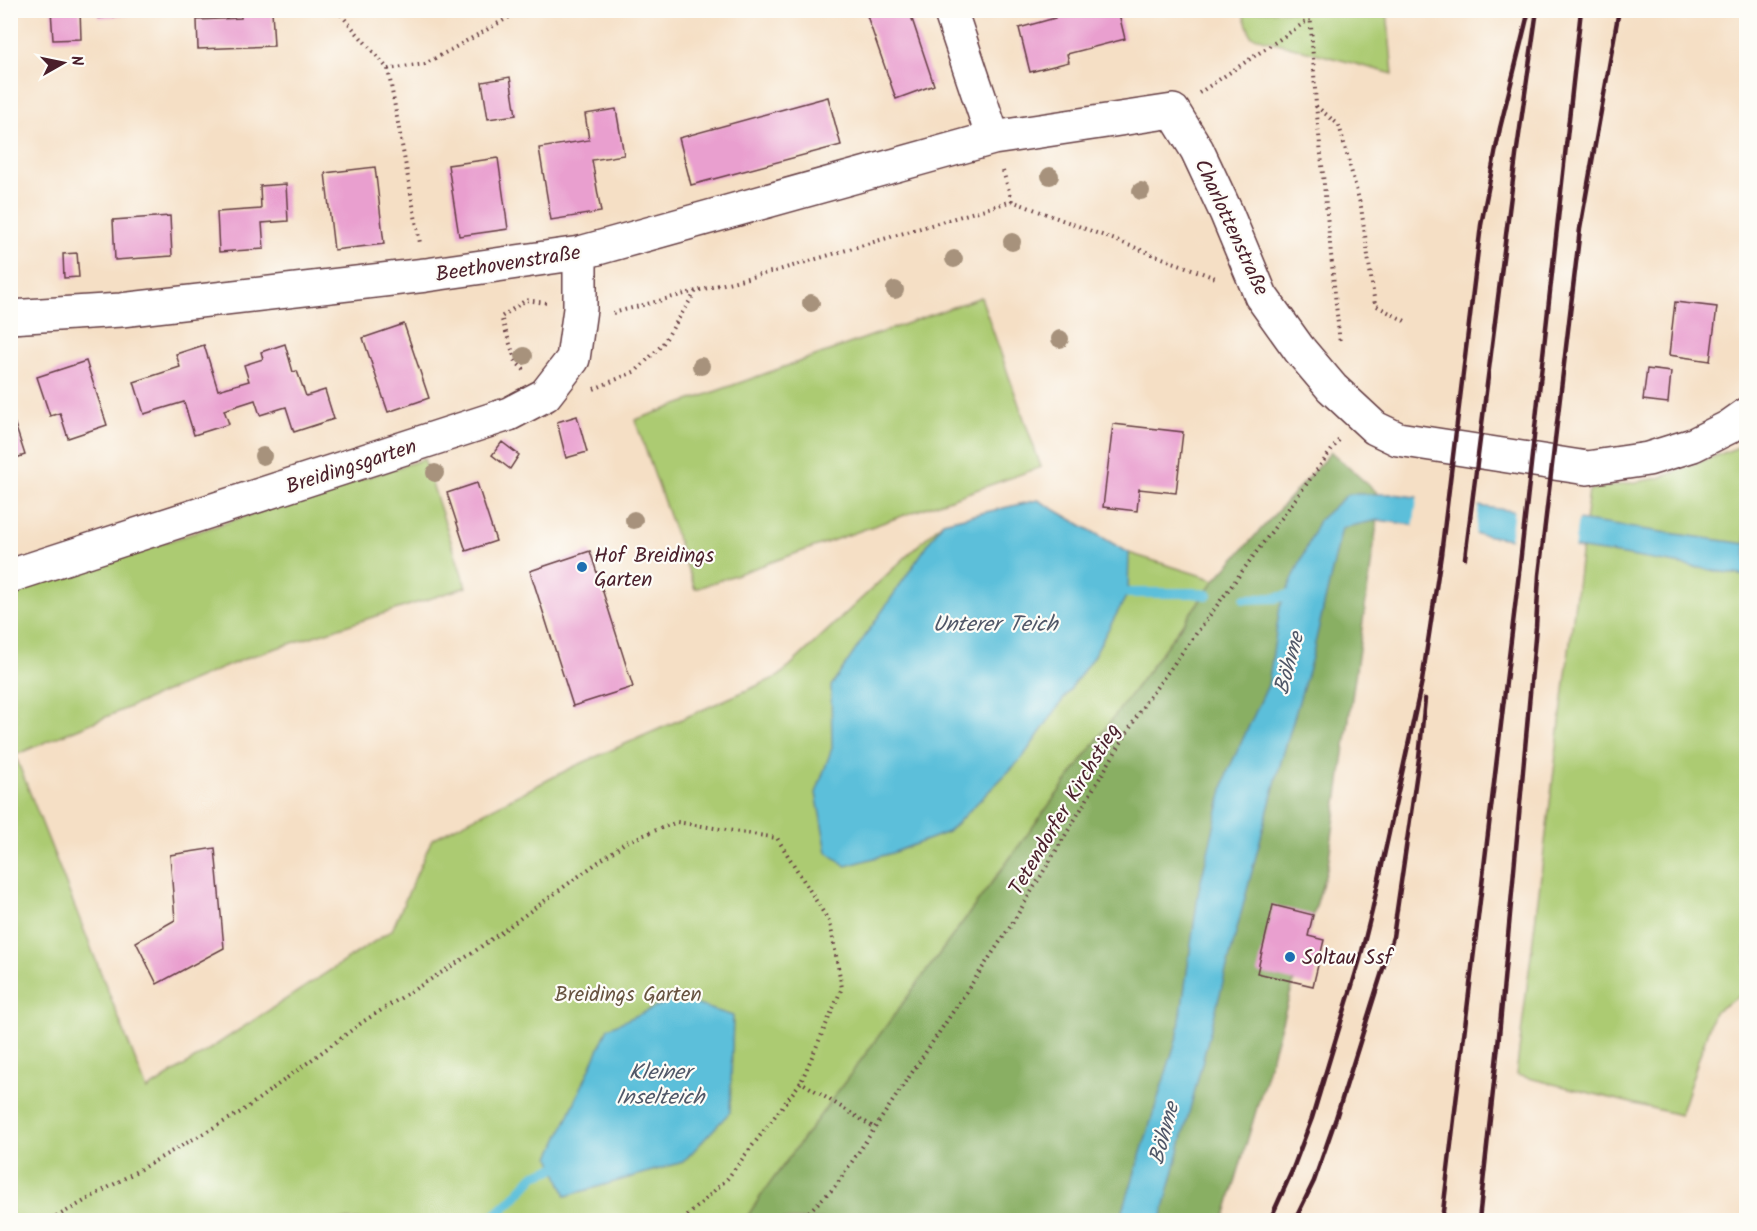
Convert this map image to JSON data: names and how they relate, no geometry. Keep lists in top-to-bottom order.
{
  "streets": {
    "street": ["Charlottenstraße", "Beethovenstraße", "Breidingsgarten"],
    "path": ["Tetendorfer Kirchstieg"]
  },
  "crossings": [
    ["Charlottenstraße", "Tetendorfer Kirchstieg"],
    ["Beethovenstraße", "Breidingsgarten"]
  ],
  "water": ["Unterer Teich", "Böhme", "Kleiner Inselteich"],
  "parks": ["Breidings Garten"],
  "places": ["Hof Breidings Garten", "Soltau Ssf"],
  "north": "right"
}
